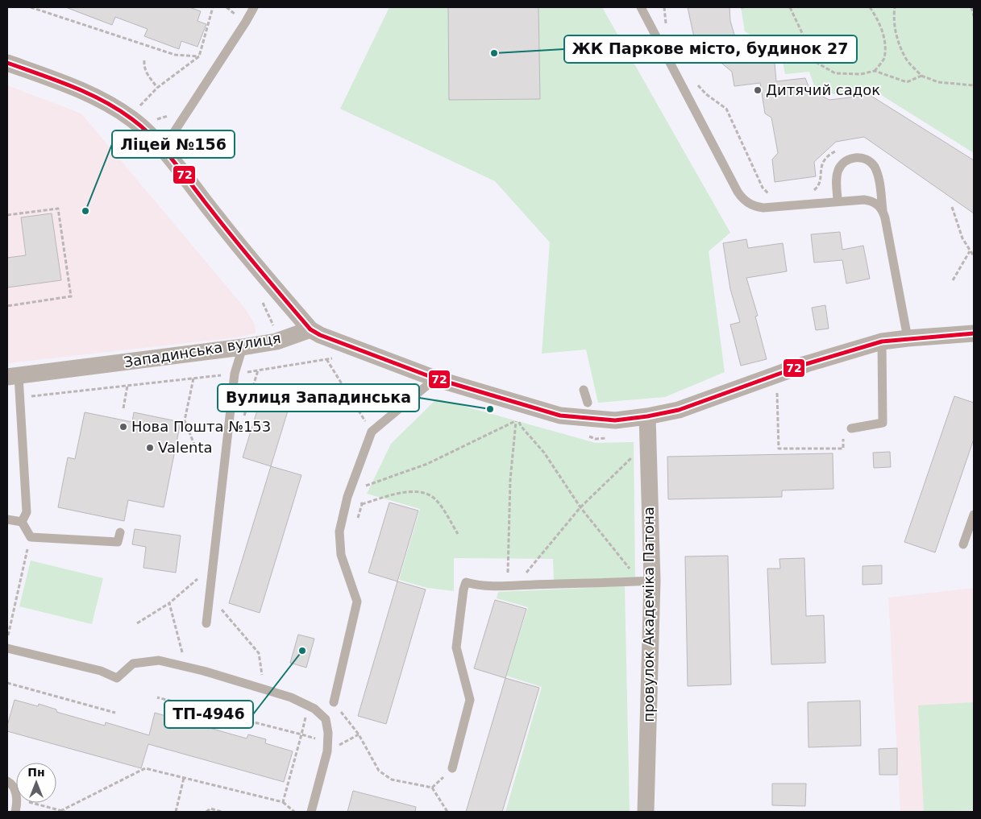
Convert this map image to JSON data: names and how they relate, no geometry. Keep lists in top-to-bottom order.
{
  "streets": {
    "street": ["Западинська вулиця", "провулок Академіка Патона"]
  },
  "places": [
    "ЖК Паркове місто, будинок 27",
    "Дитячий садок",
    "Ліцей №156",
    "Вулиця Западинська",
    "Нова Пошта №153",
    "Valenta",
    "ТП-4946"
  ],
  "lines": ["transit line 72"],
  "north": "top"
}
